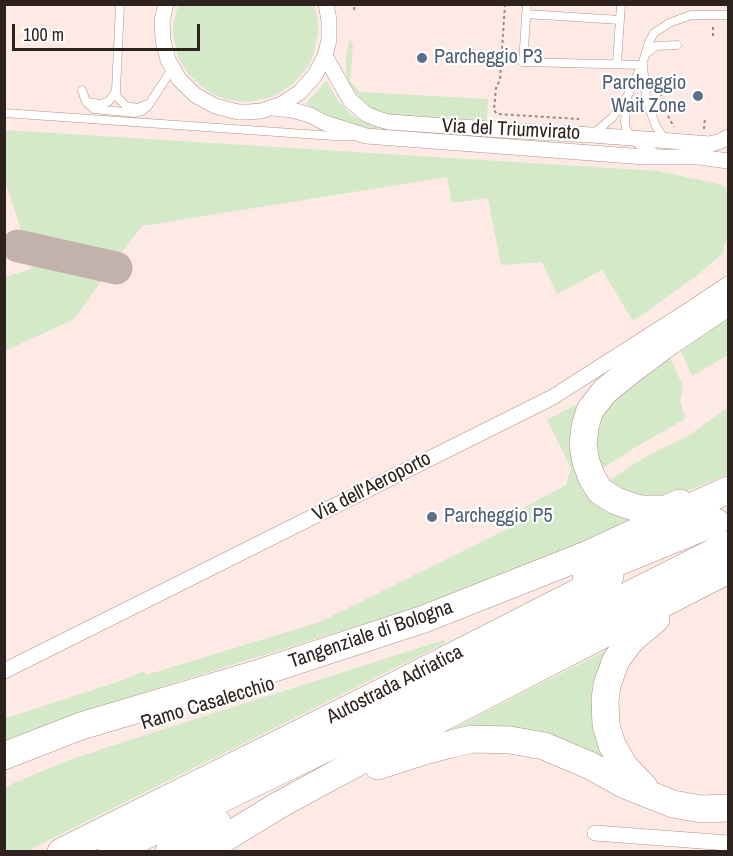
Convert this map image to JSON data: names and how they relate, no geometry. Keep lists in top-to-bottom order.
{
  "streets": {
    "highway": ["Tangenziale di Bologna", "Autostrada Adriatica", "Ramo Casalecchio"],
    "street": ["Via del Triumvirato", "Via dell'Aeroporto"]
  },
  "crossings": [
    ["Autostrada Adriatica", "Ramo Casalecchio"]
  ],
  "places": ["Parcheggio P3", "Parcheggio Wait Zone", "Parcheggio P5"],
  "scale_bar": "100 m"
}
